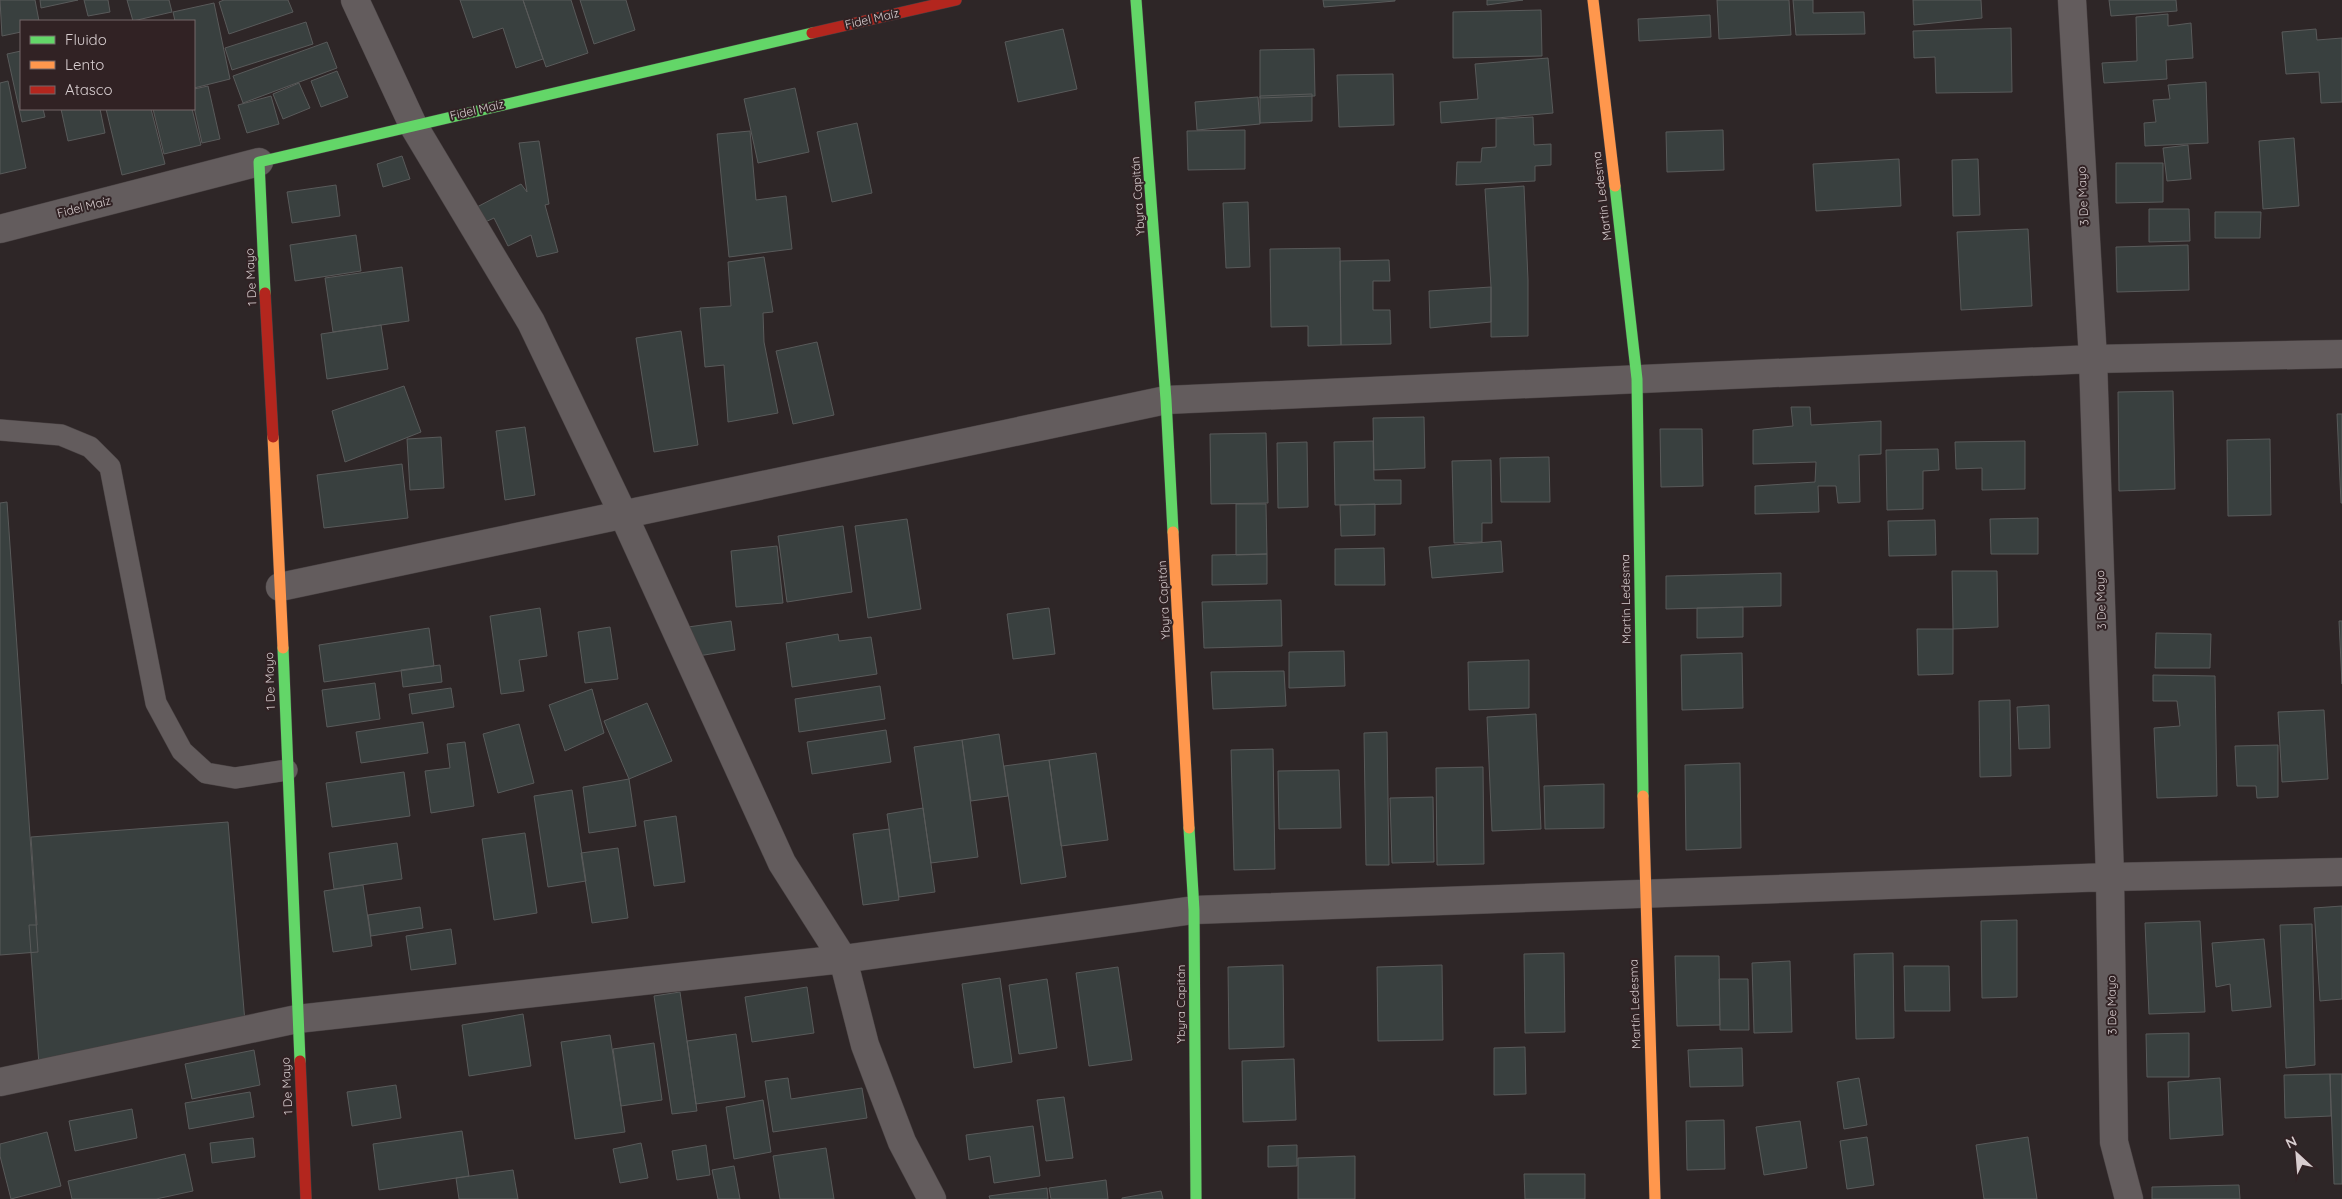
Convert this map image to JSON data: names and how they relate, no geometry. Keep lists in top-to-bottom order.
{
  "streets": {
    "street": [
      "Fidel Maíz",
      "Ybyra Capitán",
      "Martín Ledesma",
      "3 De Mayo",
      "1 De Mayo"
    ]
  },
  "crossings": [
    ["Fidel Maíz", "1 De Mayo"]
  ],
  "legend": ["Fluido", "Lento", "Atasco"],
  "north": "top left"
}
